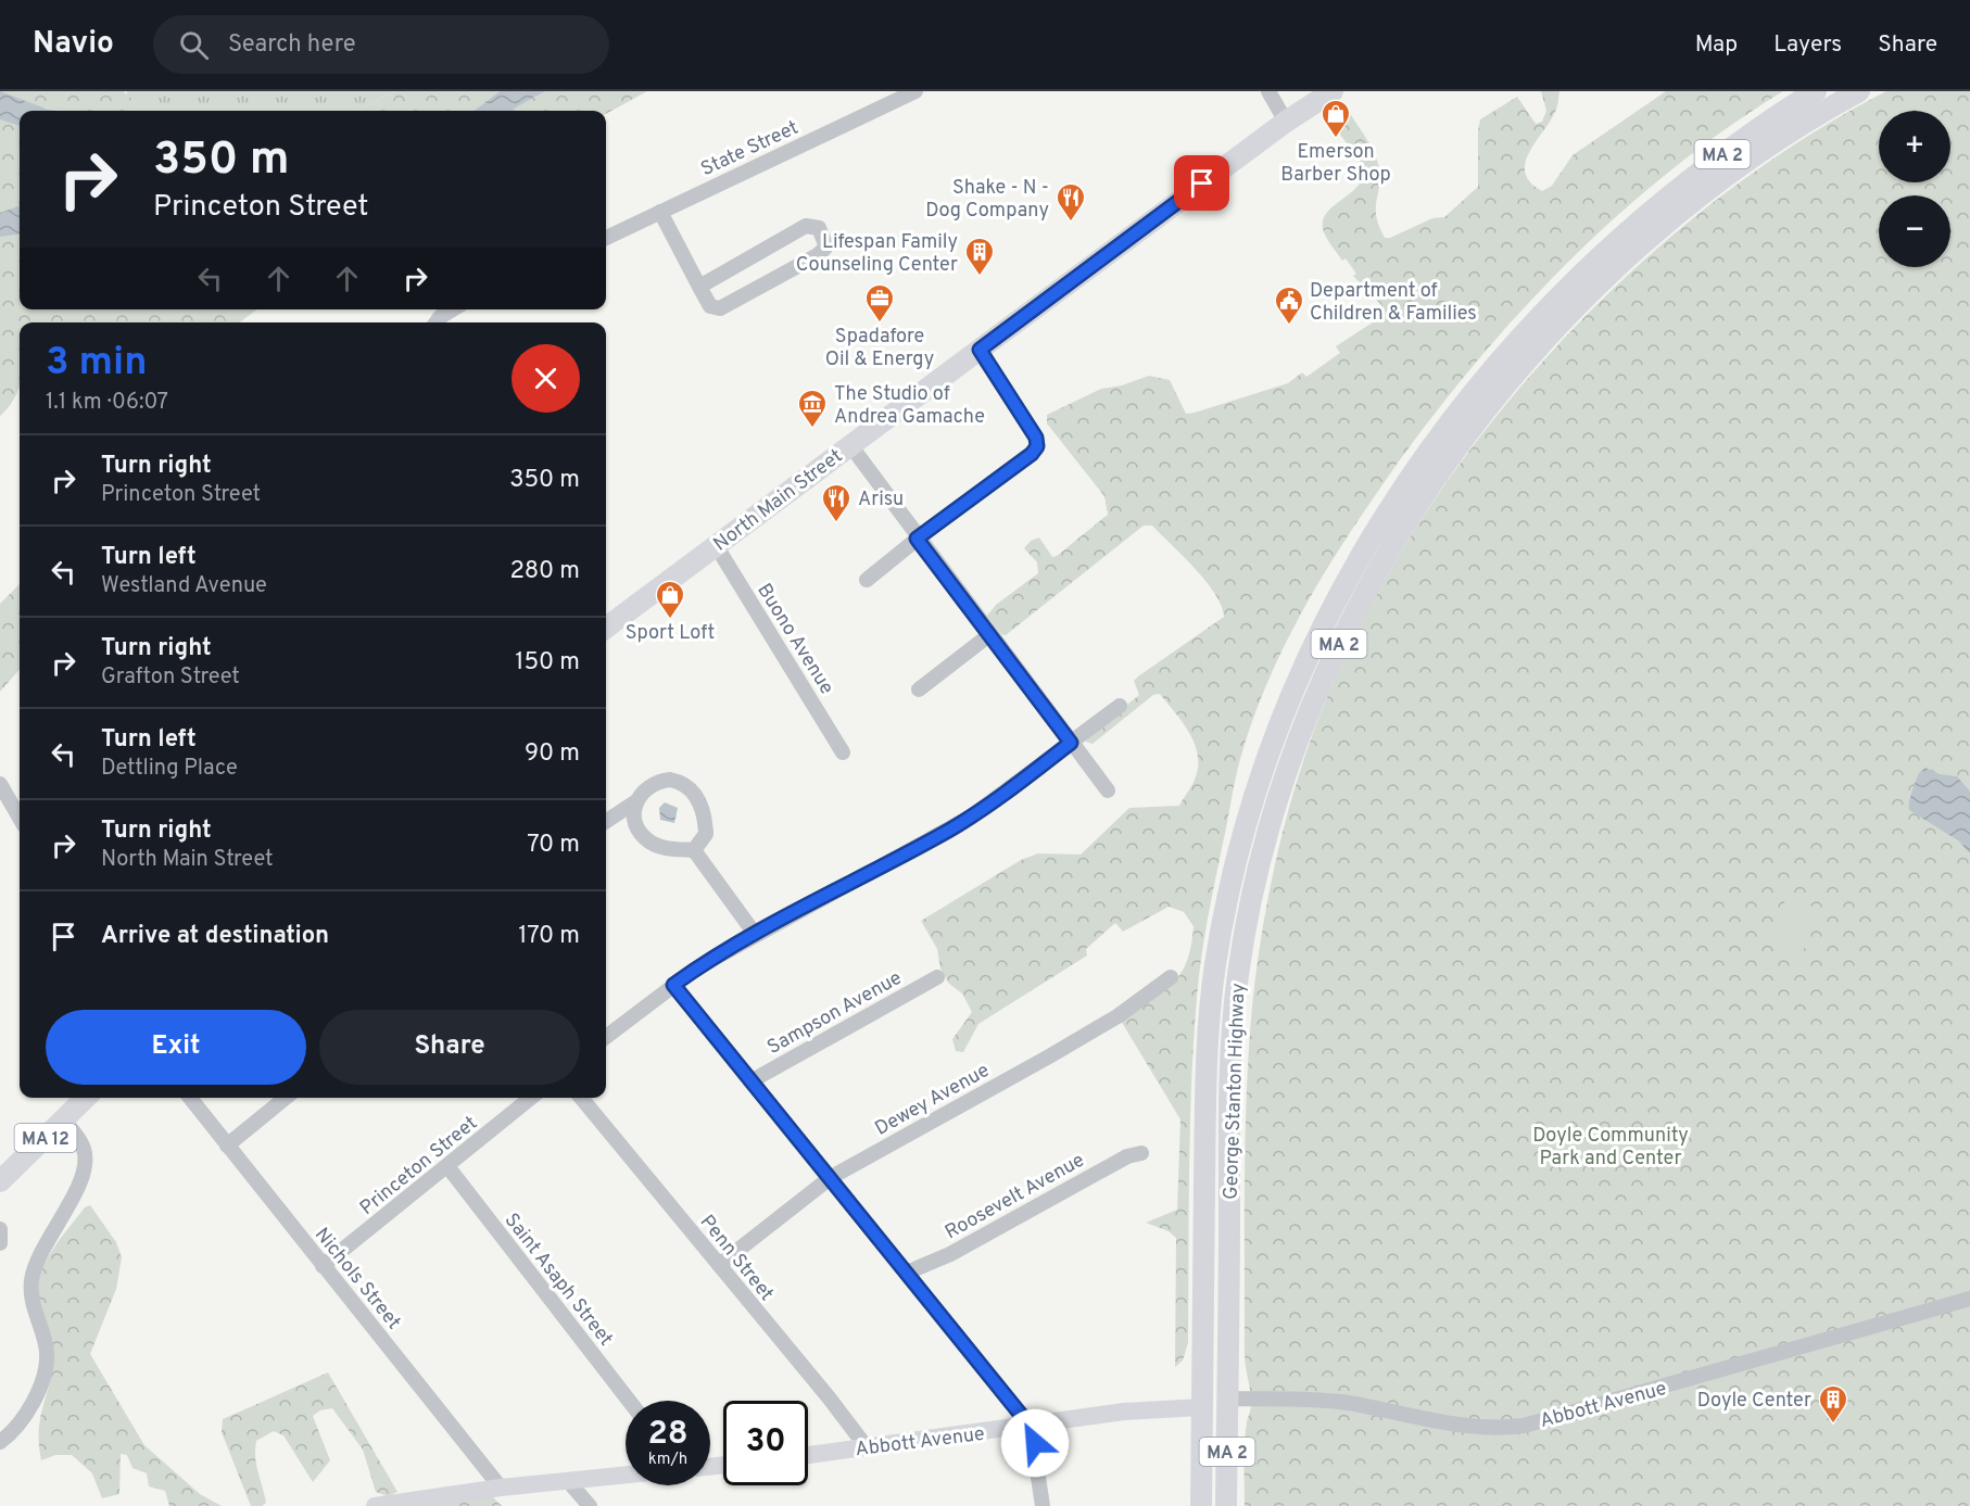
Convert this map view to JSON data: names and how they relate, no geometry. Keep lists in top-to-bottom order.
{
  "streets": {
    "highway": [
      "MA 2",
      "North Main Street",
      "George Stanton Highway",
      "MA 12"
    ],
    "main road": ["Abbott Avenue"],
    "street": [
      "State Street",
      "Buono Avenue",
      "Sampson Avenue",
      "Dewey Avenue",
      "Princeton Street",
      "Roosevelt Avenue",
      "Penn Street",
      "Nichols Street",
      "Saint Asaph Street"
    ]
  },
  "crossings": [
    ["North Main Street", "Buono Avenue"],
    ["George Stanton Highway", "Abbott Avenue"],
    ["Dewey Avenue", "Penn Street"],
    ["Princeton Street", "Nichols Street"],
    ["Princeton Street", "Saint Asaph Street"],
    ["Penn Street", "Abbott Avenue"]
  ],
  "parks": ["Doyle Community Park and Center"],
  "places": {
    "shop": ["Emerson Barber Shop", "Sport Loft"],
    "restaurant": ["Shake - N - Dog Company", "Arisu"],
    "building": ["Lifespan Family Counseling Center", "Doyle Center"],
    "office": ["Spadafore Oil & Energy"],
    "public building": ["Department of Children & Families"],
    "museum": ["The Studio of Andrea Gamache"]
  },
  "page": {
    "header": "Navio",
    "search": "Search here",
    "nav": ["Map", "Layers", "Share"],
    "map_buttons": ["+", "−"],
    "turn": ["350 m", "Princeton Street"],
    "heading": ["3 min", "1.1 km · 06:07"],
    "list": [
      {
        "name": "Turn right",
        "note": "Princeton Street",
        "value": "350 m"
      },
      {
        "name": "Turn left",
        "note": "Westland Avenue",
        "value": "280 m"
      },
      {
        "name": "Turn right",
        "note": "Grafton Street",
        "value": "150 m"
      },
      {
        "name": "Turn left",
        "note": "Dettling Place",
        "value": "90 m"
      },
      {
        "name": "Turn right",
        "note": "North Main Street",
        "value": "70 m"
      },
      {
        "name": "Arrive at destination",
        "value": "170 m"
      }
    ],
    "buttons": ["Exit", "Share"],
    "speed": "28 km/h",
    "limit": "30"
  }
}
